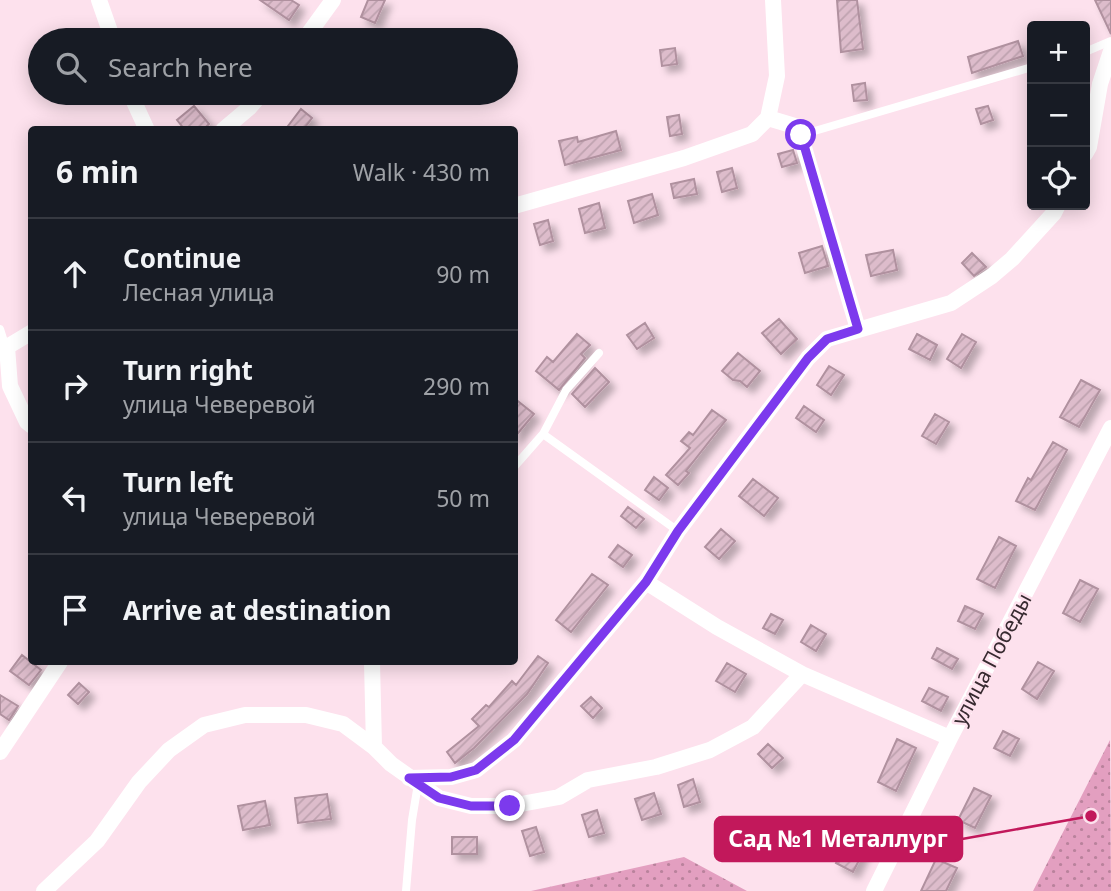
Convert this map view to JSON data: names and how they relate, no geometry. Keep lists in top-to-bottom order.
{
  "streets": {
    "street": ["улица Победы"]
  },
  "places": ["Сад №1 Металлург"],
  "page": {
    "map_buttons": ["+", "−"],
    "search": "Search here",
    "heading": ["6 min", "Walk · 430 m"],
    "list": [
      ["Continue", "Лесная улица", "90 m"],
      ["Turn right", "улица Чеверевой", "290 m"],
      ["Turn left", "улица Чеверевой", "50 m"],
      "Arrive at destination"
    ]
  }
}
